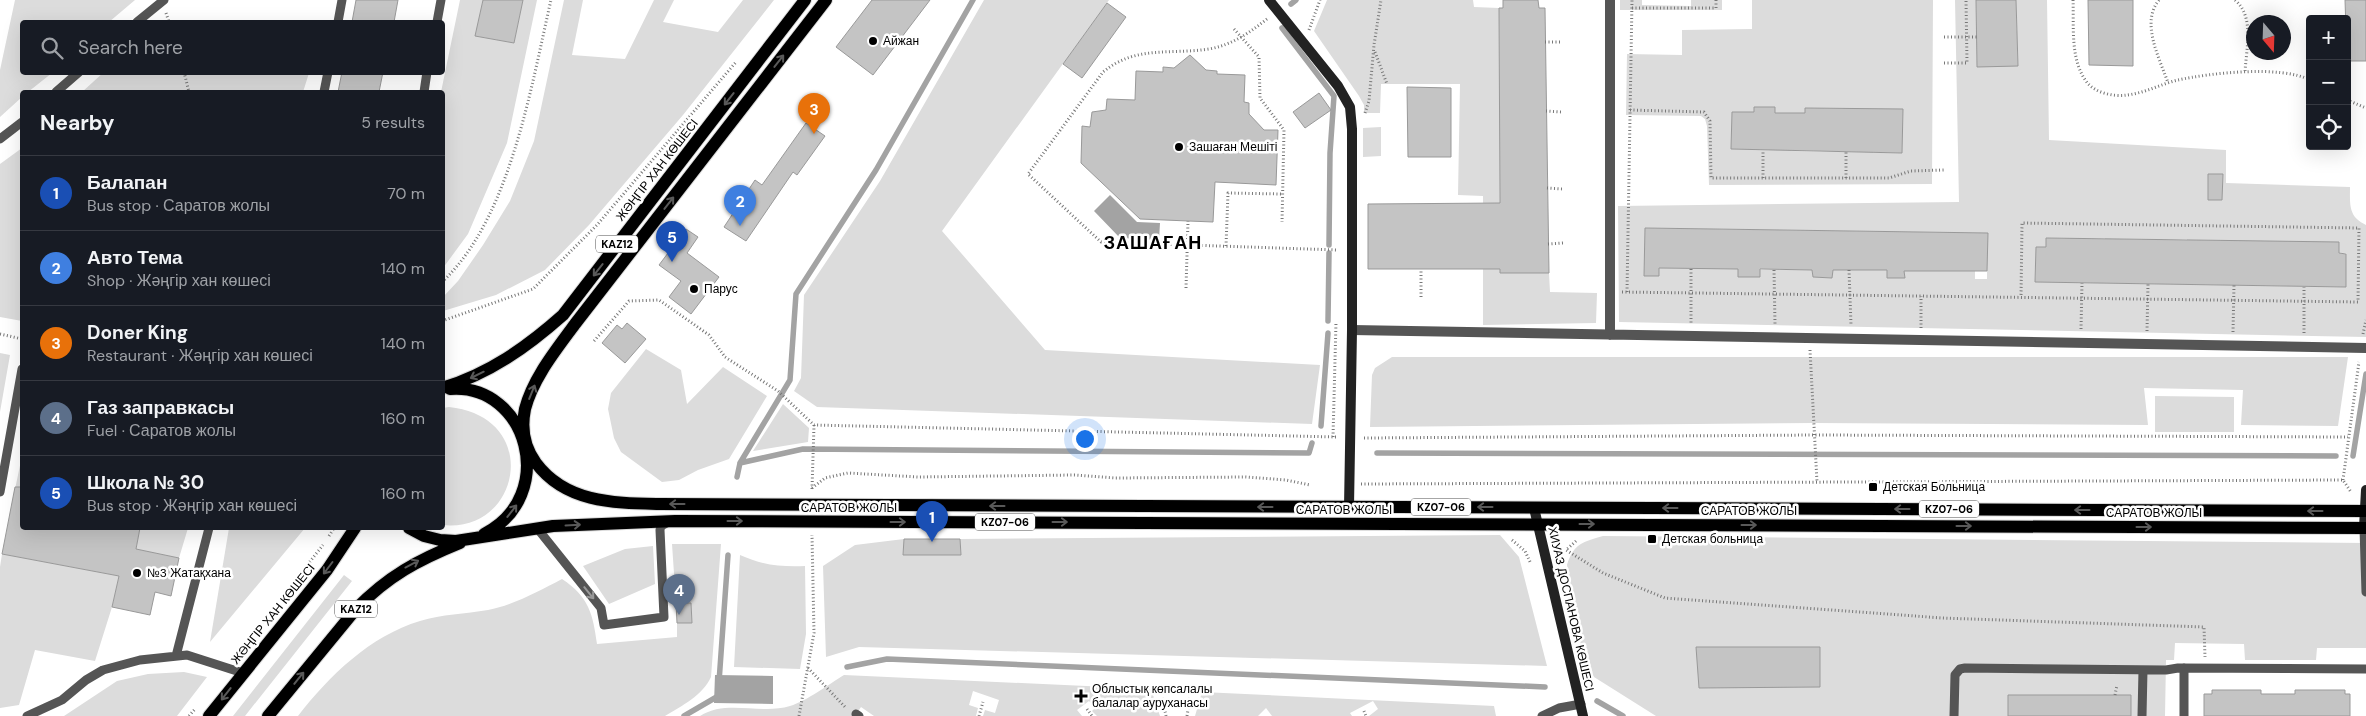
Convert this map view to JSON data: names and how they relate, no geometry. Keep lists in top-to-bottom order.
{
  "streets": {
    "main road": [
      "ЖӘҢГІР ХАН КӨШЕСІ",
      "KAZ12",
      "KZ07-06",
      "САРАТОВ ЖОЛЫ",
      "ХИУАЗ ДОСПАНОВА КӨШЕСІ"
    ]
  },
  "crossings": [
    ["ЖӘҢГІР ХАН КӨШЕСІ", "САРАТОВ ЖОЛЫ"],
    ["САРАТОВ ЖОЛЫ", "ХИУАЗ ДОСПАНОВА КӨШЕСІ"]
  ],
  "districts": ["ЗАШАҒАН"],
  "places": {
    "other": [
      "Айжан",
      "Зашаған Мешіті",
      "Парус",
      "№3 Жатақхана"
    ],
    "transit": ["Детская Больница", "Детская больница"],
    "health": ["Облыстық көпсалалы балалар ауруханасы"]
  },
  "north": "bottom",
  "page": {
    "map_buttons": ["+", "−"],
    "search": "Search here",
    "heading": ["Nearby", "5 results"],
    "pins": [
      "3",
      "2",
      "5",
      "1",
      "4"
    ],
    "list": [
      {
        "mark": "1",
        "name": "Балапан",
        "note": "Bus stop · Саратов жолы",
        "value": "70 m"
      },
      {
        "mark": "2",
        "name": "Авто Тема",
        "note": "Shop · Жәңгір хан көшесі",
        "value": "140 m"
      },
      {
        "mark": "3",
        "name": "Doner King",
        "note": "Restaurant · Жәңгір хан көшесі",
        "value": "140 m"
      },
      {
        "mark": "4",
        "name": "Газ заправкасы",
        "note": "Fuel · Саратов жолы",
        "value": "160 m"
      },
      {
        "mark": "5",
        "name": "Школа № 30",
        "note": "Bus stop · Жәңгір хан көшесі",
        "value": "160 m"
      }
    ]
  }
}
